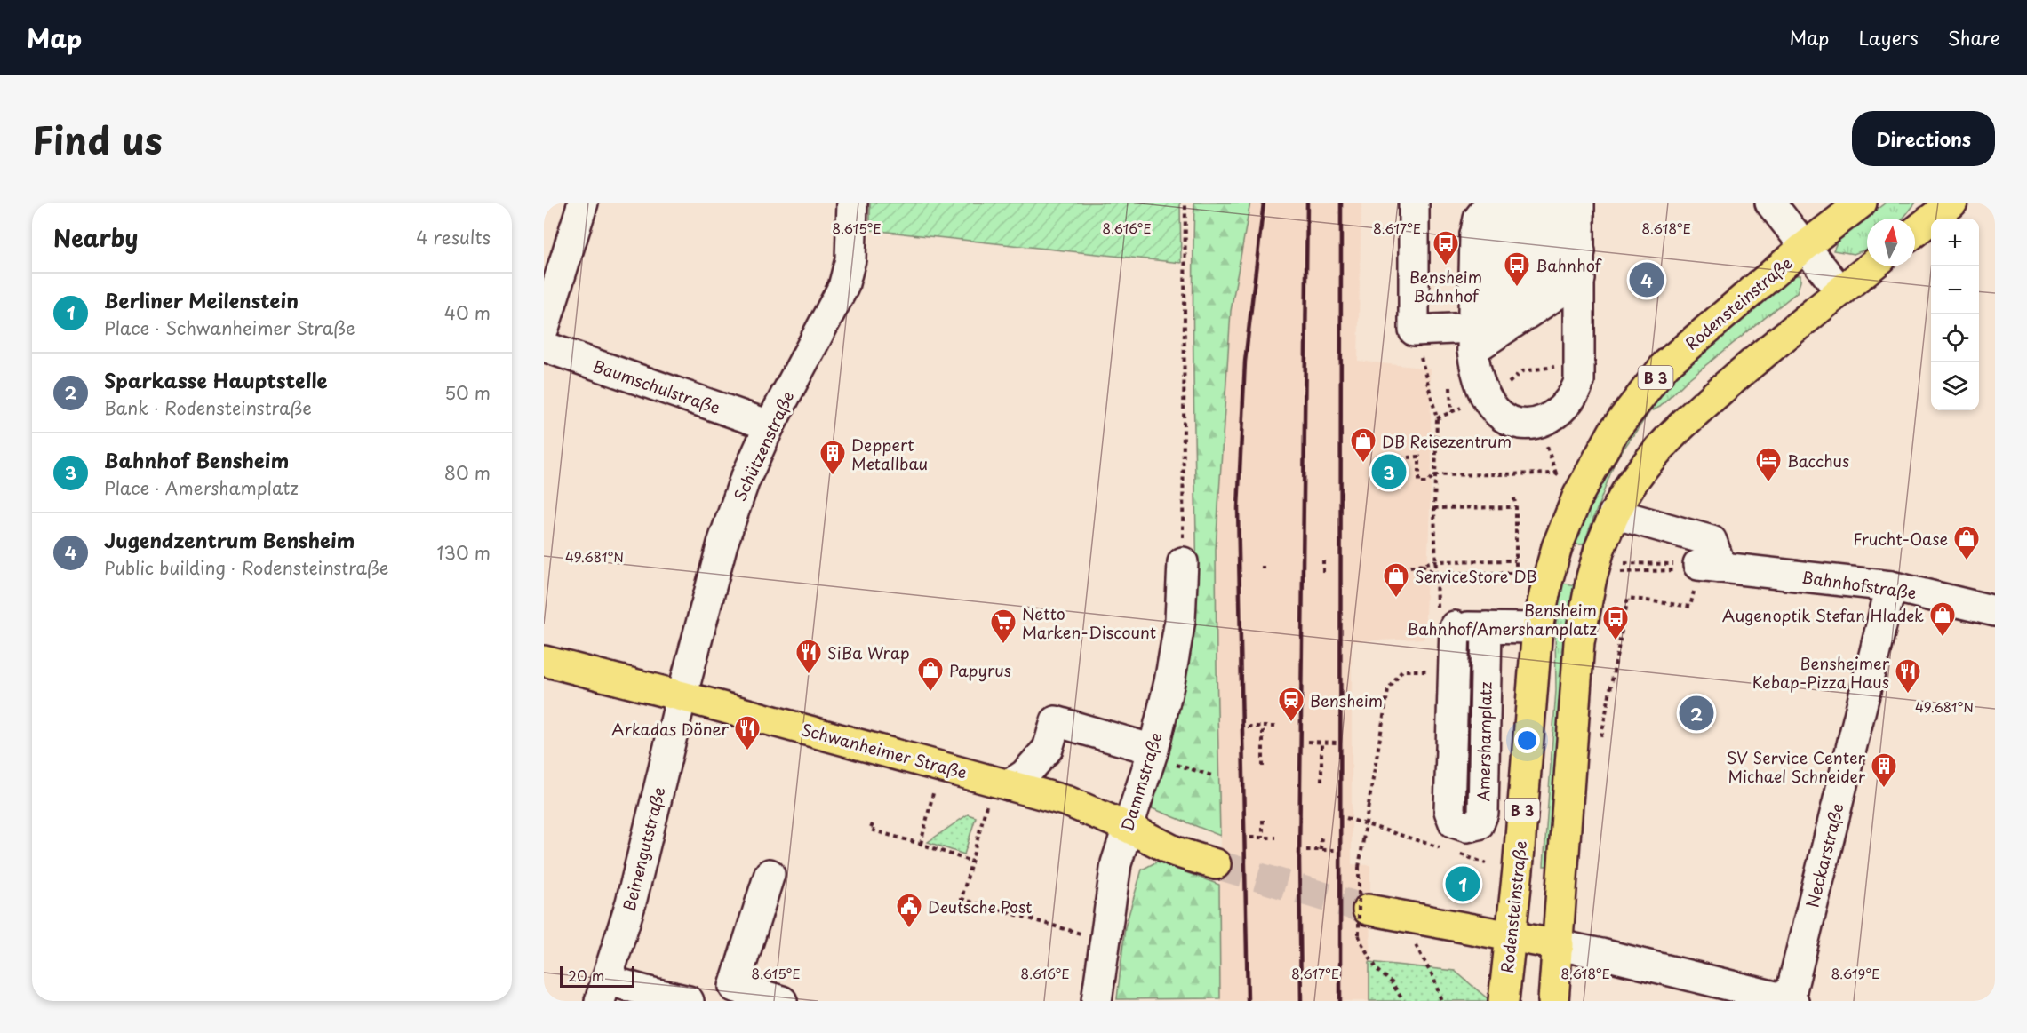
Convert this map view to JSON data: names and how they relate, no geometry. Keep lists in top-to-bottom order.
{
  "streets": {
    "main road": ["Rodensteinstraße", "B 3", "Schwanheimer Straße"],
    "street": [
      "Baumschulstraße",
      "Schützenstraße",
      "Bahnhofstraße",
      "Amershamplatz",
      "Dammstraße",
      "Beinengutstraße",
      "Neckarstraße"
    ]
  },
  "crossings": [
    ["Baumschulstraße", "Schützenstraße"],
    ["Schützenstraße", "Schwanheimer Straße"],
    ["Schützenstraße", "Beinengutstraße"],
    ["Bahnhofstraße", "Neckarstraße"],
    ["Schwanheimer Straße", "Dammstraße"],
    ["Schwanheimer Straße", "Beinengutstraße"]
  ],
  "places": {
    "bus stop": ["Bensheim Bahnhof", "Bahnhof", "Bensheim Bahnhof/Amershamplatz"],
    "shop": [
      "DB Reisezentrum",
      "Frucht-Oase",
      "ServiceStore DB",
      "Augenoptik Stefan Hladek",
      "Papyrus"
    ],
    "building": ["Deppert Metallbau", "SV Service Center Michael Schneider"],
    "hotel": ["Bacchus"],
    "supermarket": ["Netto Marken-Discount"],
    "restaurant": ["SiBa Wrap", "Bensheimer Kebap-Pizza Haus", "Arkadas Döner"],
    "station": ["Bensheim"],
    "public building": ["Deutsche Post"]
  },
  "scale_bar": "20 m",
  "north": "top",
  "page": {
    "header": "Map",
    "nav": ["Map", "Layers", "Share"],
    "title": "Find us",
    "buttons": "Directions",
    "heading": ["Nearby", "4 results"],
    "map_buttons": ["+", "−"],
    "pins": [
      "4",
      "3",
      "2",
      "1"
    ],
    "list": [
      {
        "mark": "1",
        "name": "Berliner Meilenstein",
        "note": "Place · Schwanheimer Straße",
        "value": "40 m"
      },
      {
        "mark": "2",
        "name": "Sparkasse Hauptstelle",
        "note": "Bank · Rodensteinstraße",
        "value": "50 m"
      },
      {
        "mark": "3",
        "name": "Bahnhof Bensheim",
        "note": "Place · Amershamplatz",
        "value": "80 m"
      },
      {
        "mark": "4",
        "name": "Jugendzentrum Bensheim",
        "note": "Public building · Rodensteinstraße",
        "value": "130 m"
      }
    ],
    "scale": "20 m"
  },
  "coordinates": [
    "8.615°E",
    "8.616°E",
    "8.617°E",
    "8.618°E",
    "49.681°N",
    "8.619°E"
  ]
}
